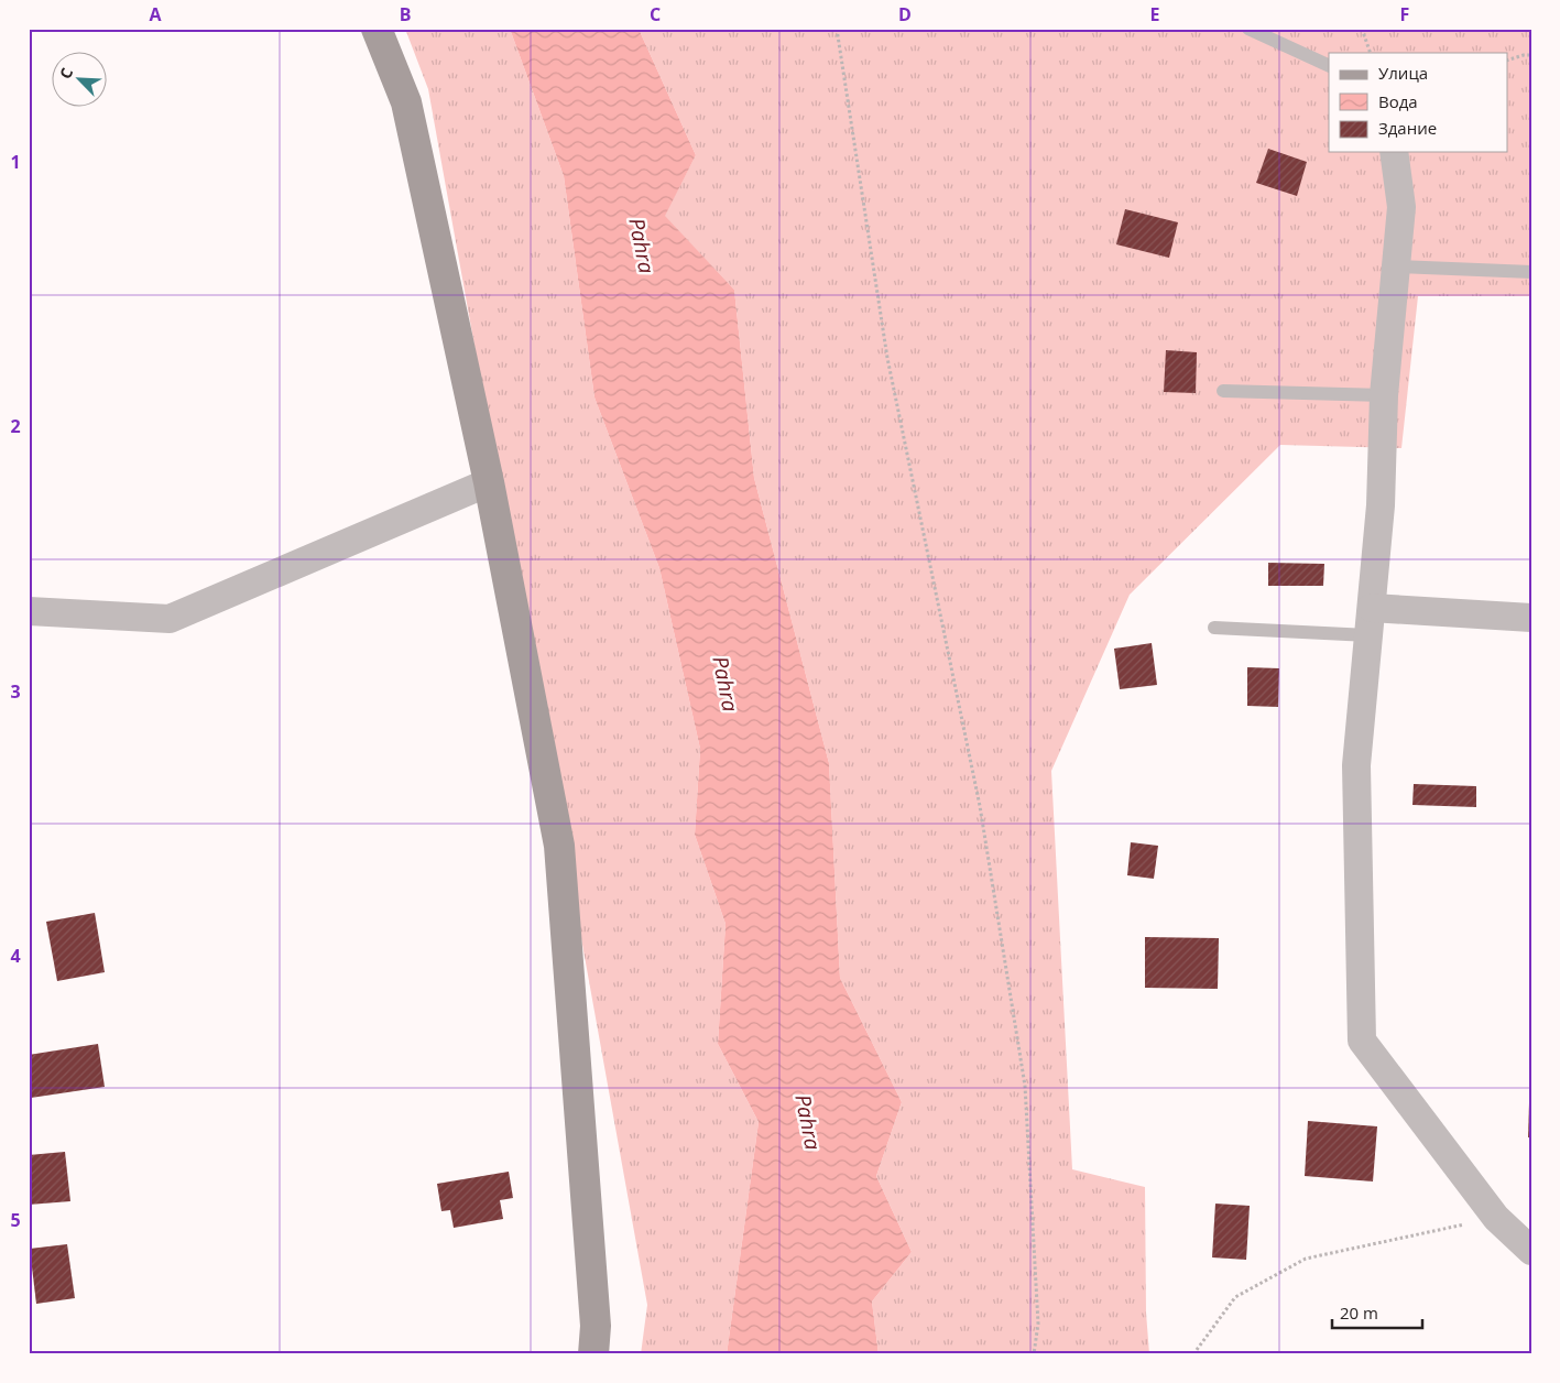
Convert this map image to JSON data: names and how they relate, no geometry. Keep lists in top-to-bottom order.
{
  "water": ["Pahra"],
  "legend": ["Улица", "Вода", "Здание"],
  "scale_bar": "20 m",
  "north": "top left",
  "grid": {
    "columns": [
      "A",
      "B",
      "C",
      "D",
      "E",
      "F"
    ],
    "rows": [
      "1",
      "2",
      "3",
      "4",
      "5"
    ]
  }
}
